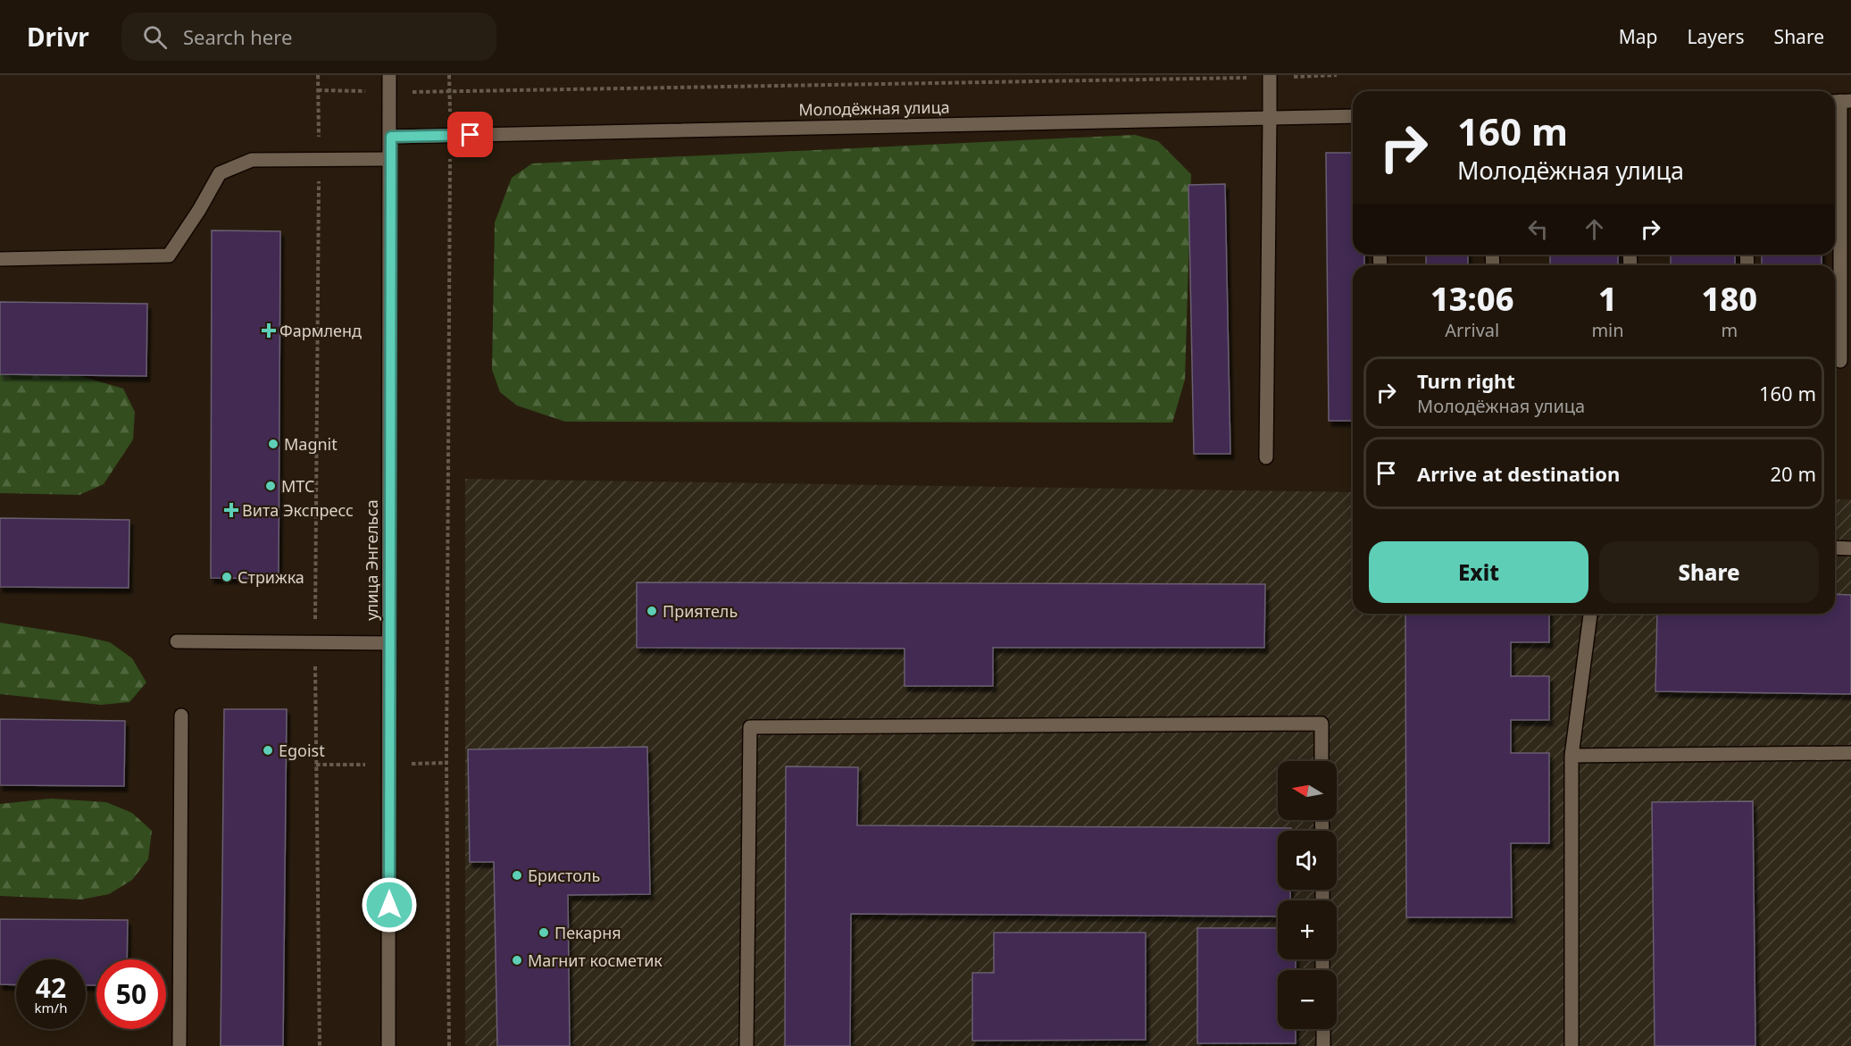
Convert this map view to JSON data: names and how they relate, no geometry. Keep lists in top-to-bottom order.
{
  "streets": {
    "main road": ["Молодёжная улица", "улица Энгельса"]
  },
  "crossings": [
    ["Молодёжная улица", "улица Энгельса"]
  ],
  "places": {
    "health": ["Фармленд", "Вита Экспресс"],
    "other": [
      "Magnit",
      "МТС",
      "Стрижка",
      "Приятель",
      "Egoist",
      "Бристоль",
      "Пекарня",
      "Магнит косметик"
    ]
  },
  "north": "left",
  "page": {
    "header": "Drivr",
    "search": "Search here",
    "nav": ["Map", "Layers", "Share"],
    "turn": ["160 m", "Молодёжная улица"],
    "eta": [
      "13:06",
      "Arrival",
      "1",
      "min",
      "180",
      "m"
    ],
    "list": [
      {
        "name": "Turn right",
        "note": "Молодёжная улица",
        "value": "160 m"
      },
      {
        "name": "Arrive at destination",
        "value": "20 m"
      }
    ],
    "buttons": ["Exit", "Share"],
    "map_buttons": ["+", "−"],
    "speed": "42 km/h",
    "limit": "50"
  }
}
